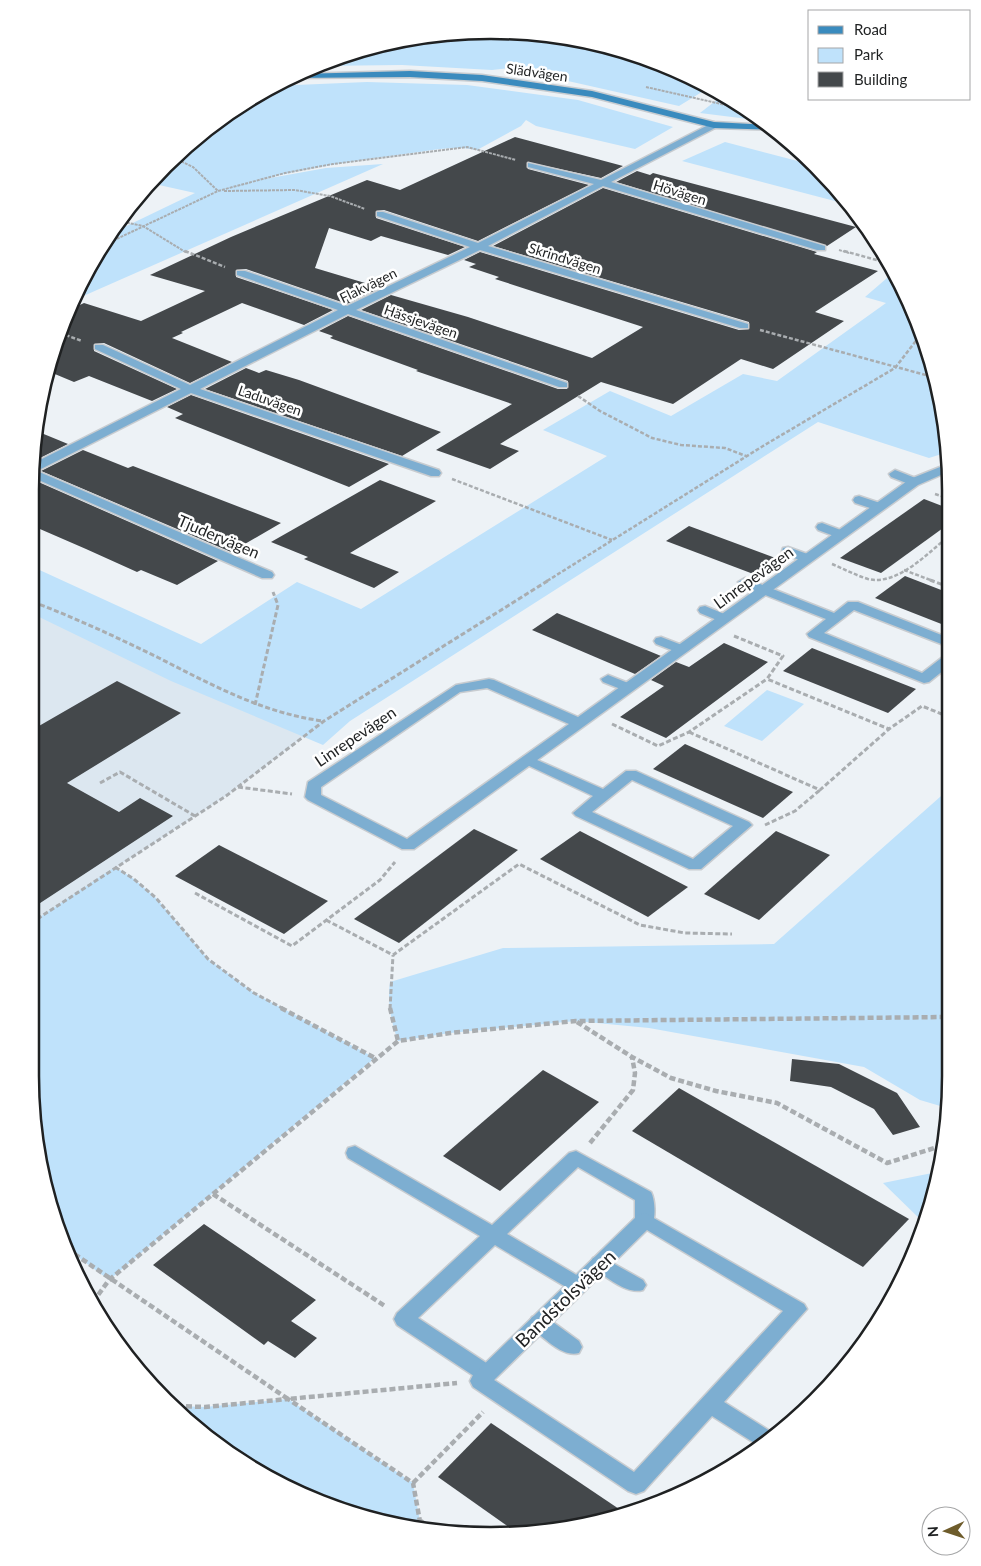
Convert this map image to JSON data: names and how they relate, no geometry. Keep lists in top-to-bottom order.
{
  "streets": {
    "street": [
      "Slädvägen",
      "Hövägen",
      "Skrindvägen",
      "Flakvägen",
      "Hässjevägen",
      "Laduvägen",
      "Tjudervägen",
      "Linrepevägen",
      "Bandstolsvägen"
    ]
  },
  "crossings": [
    ["Slädvägen", "Flakvägen"],
    ["Hövägen", "Flakvägen"],
    ["Skrindvägen", "Flakvägen"],
    ["Flakvägen", "Hässjevägen"],
    ["Flakvägen", "Laduvägen"]
  ],
  "legend": ["Road", "Park", "Building"],
  "north": "left"
}
